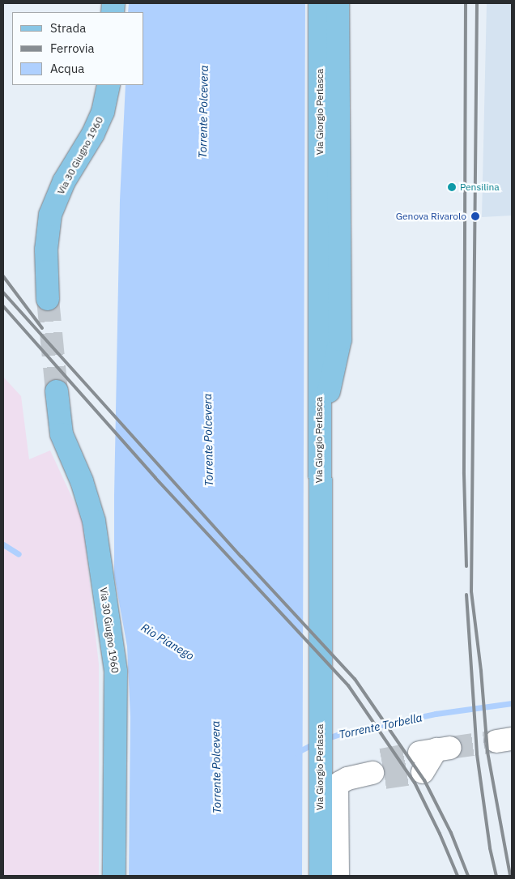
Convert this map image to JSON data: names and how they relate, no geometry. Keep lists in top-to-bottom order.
{
  "streets": {
    "main road": ["Via Giorgio Perlasca", "Via 30 Giugno 1960"]
  },
  "water": ["Torrente Polcevera", "Rio Pianego", "Torrente Torbella"],
  "places": ["Pensilina", "Genova Rivarolo"],
  "legend": ["Strada", "Ferrovia", "Acqua"]
}
